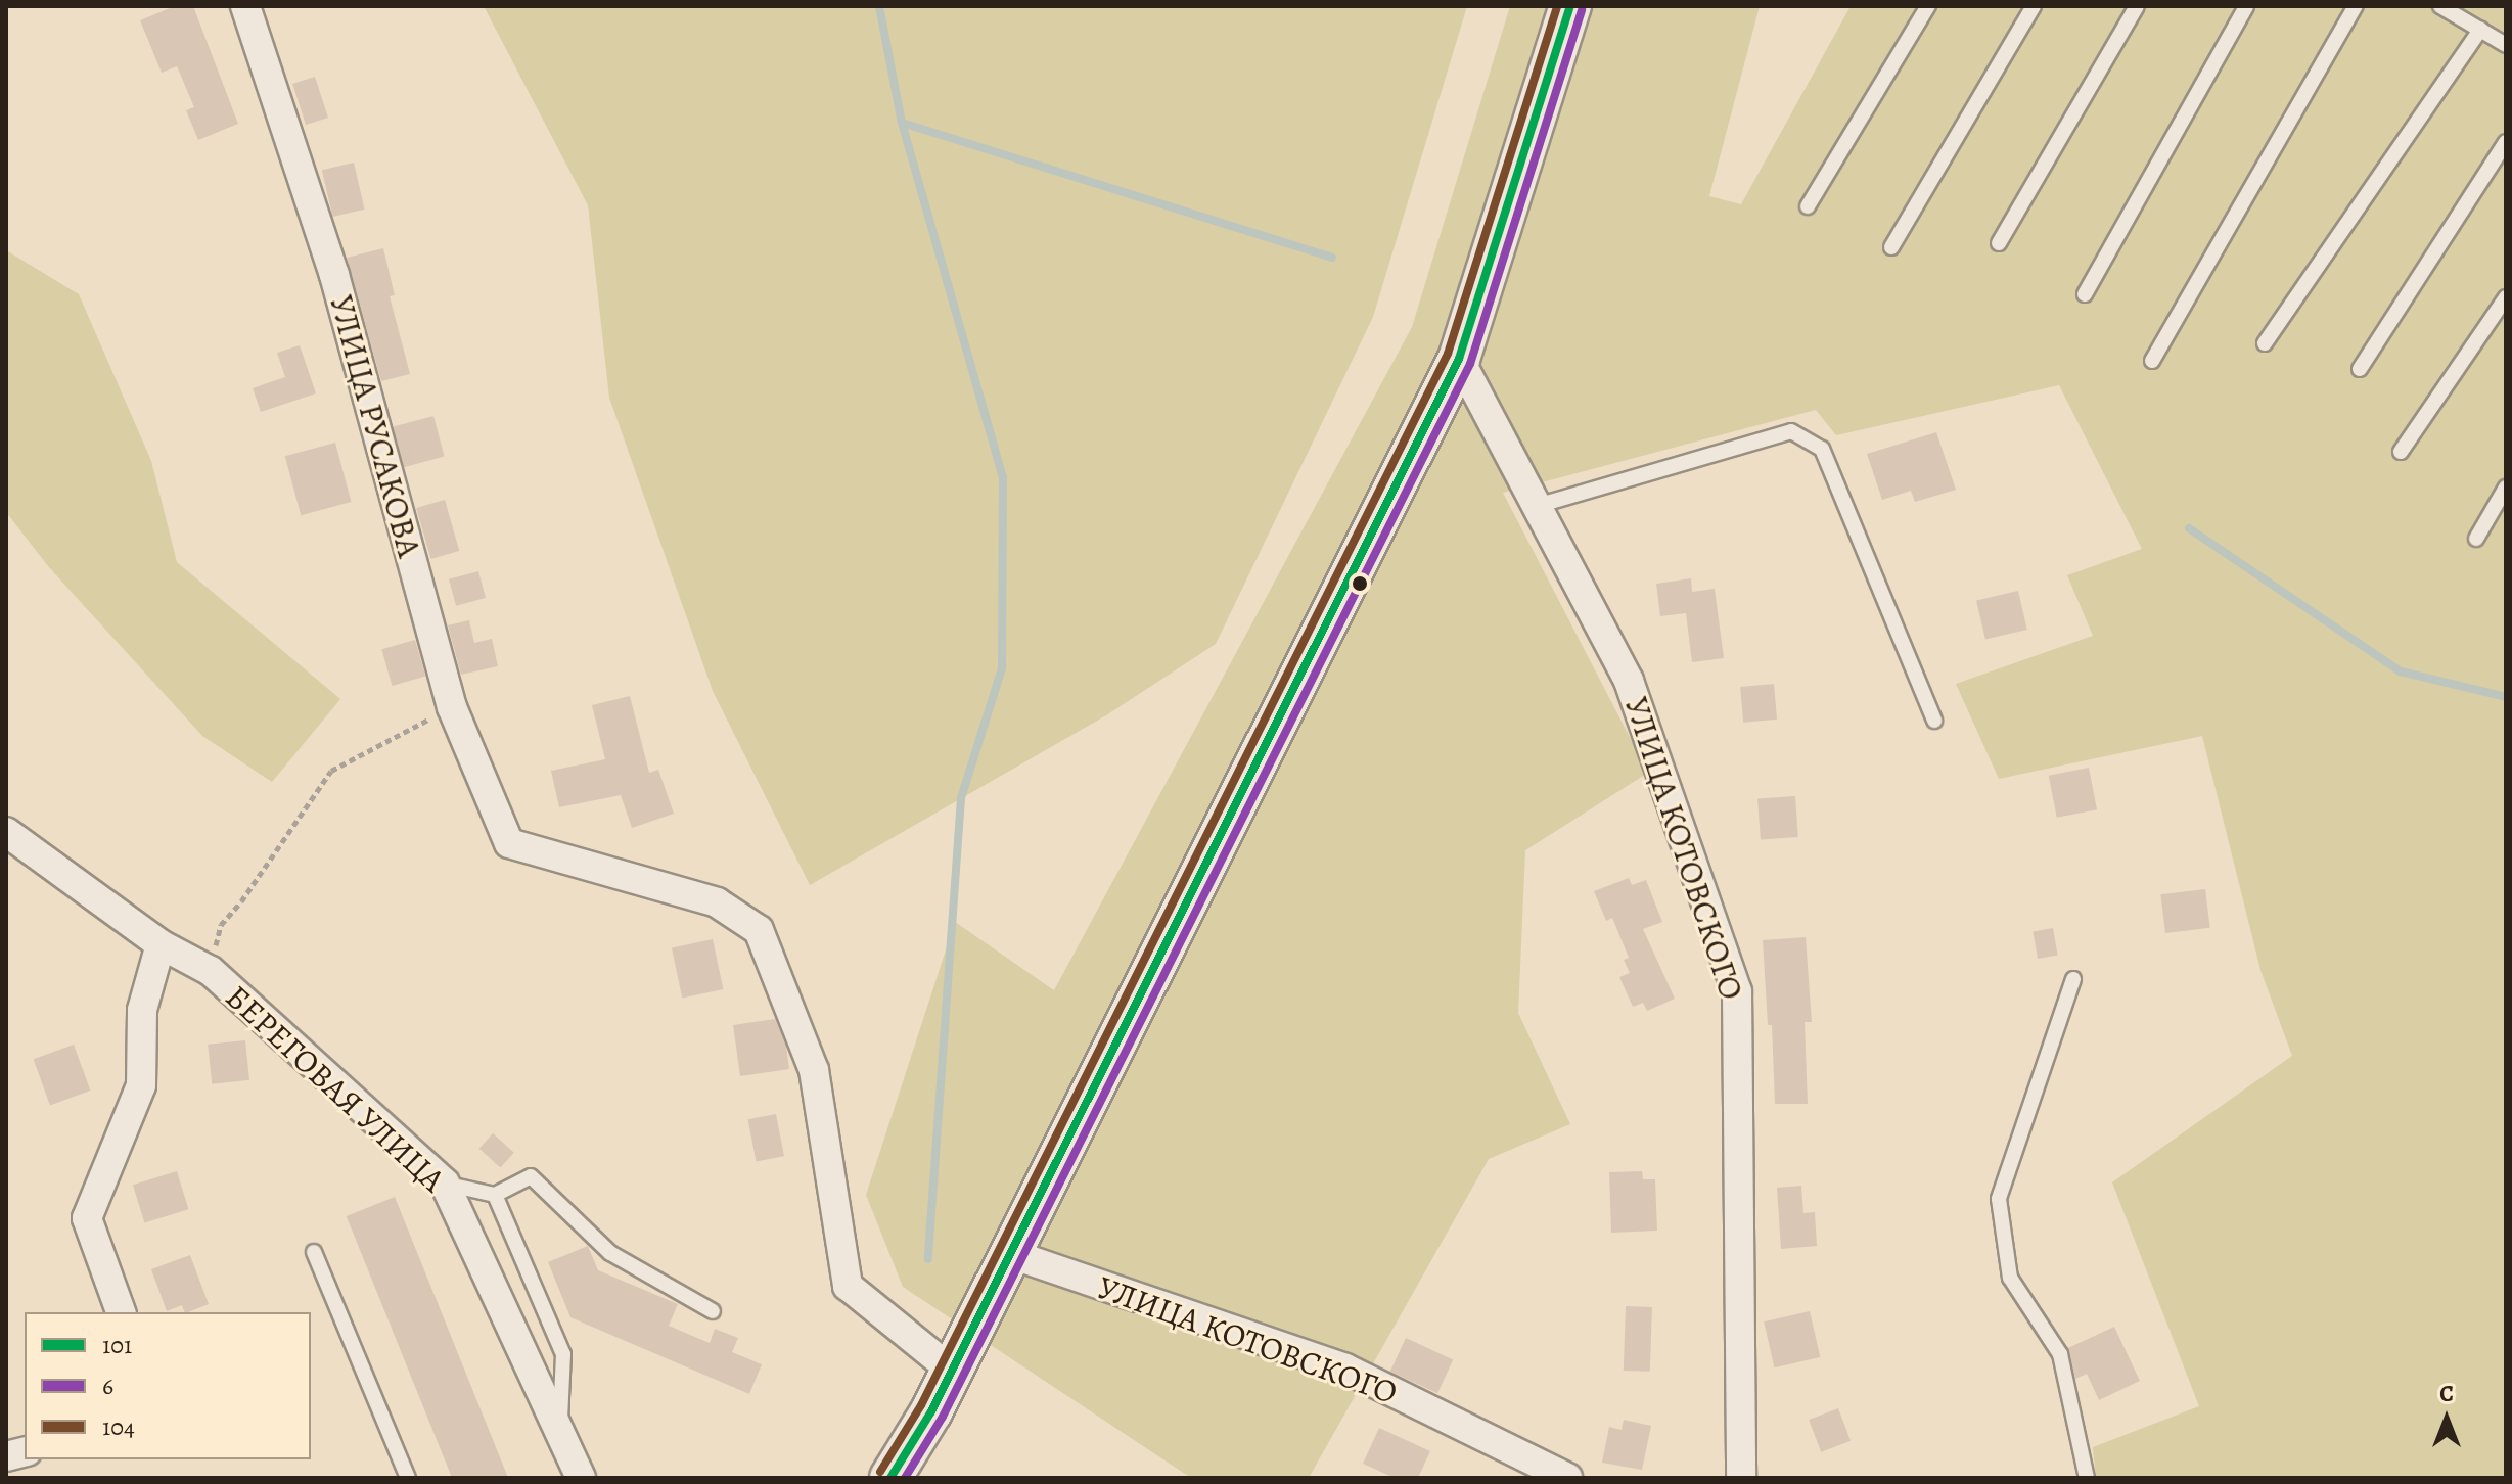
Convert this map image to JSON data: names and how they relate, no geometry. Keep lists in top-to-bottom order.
{
  "streets": {
    "street": ["УЛИЦА РУСАКОВА", "УЛИЦА КОТОВСКОГО", "БЕРЕГОВАЯ УЛИЦА"]
  },
  "lines": ["transit line 101", "transit line 104", "transit line 6"],
  "legend": ["101", "6", "104"],
  "north": "top"
}
